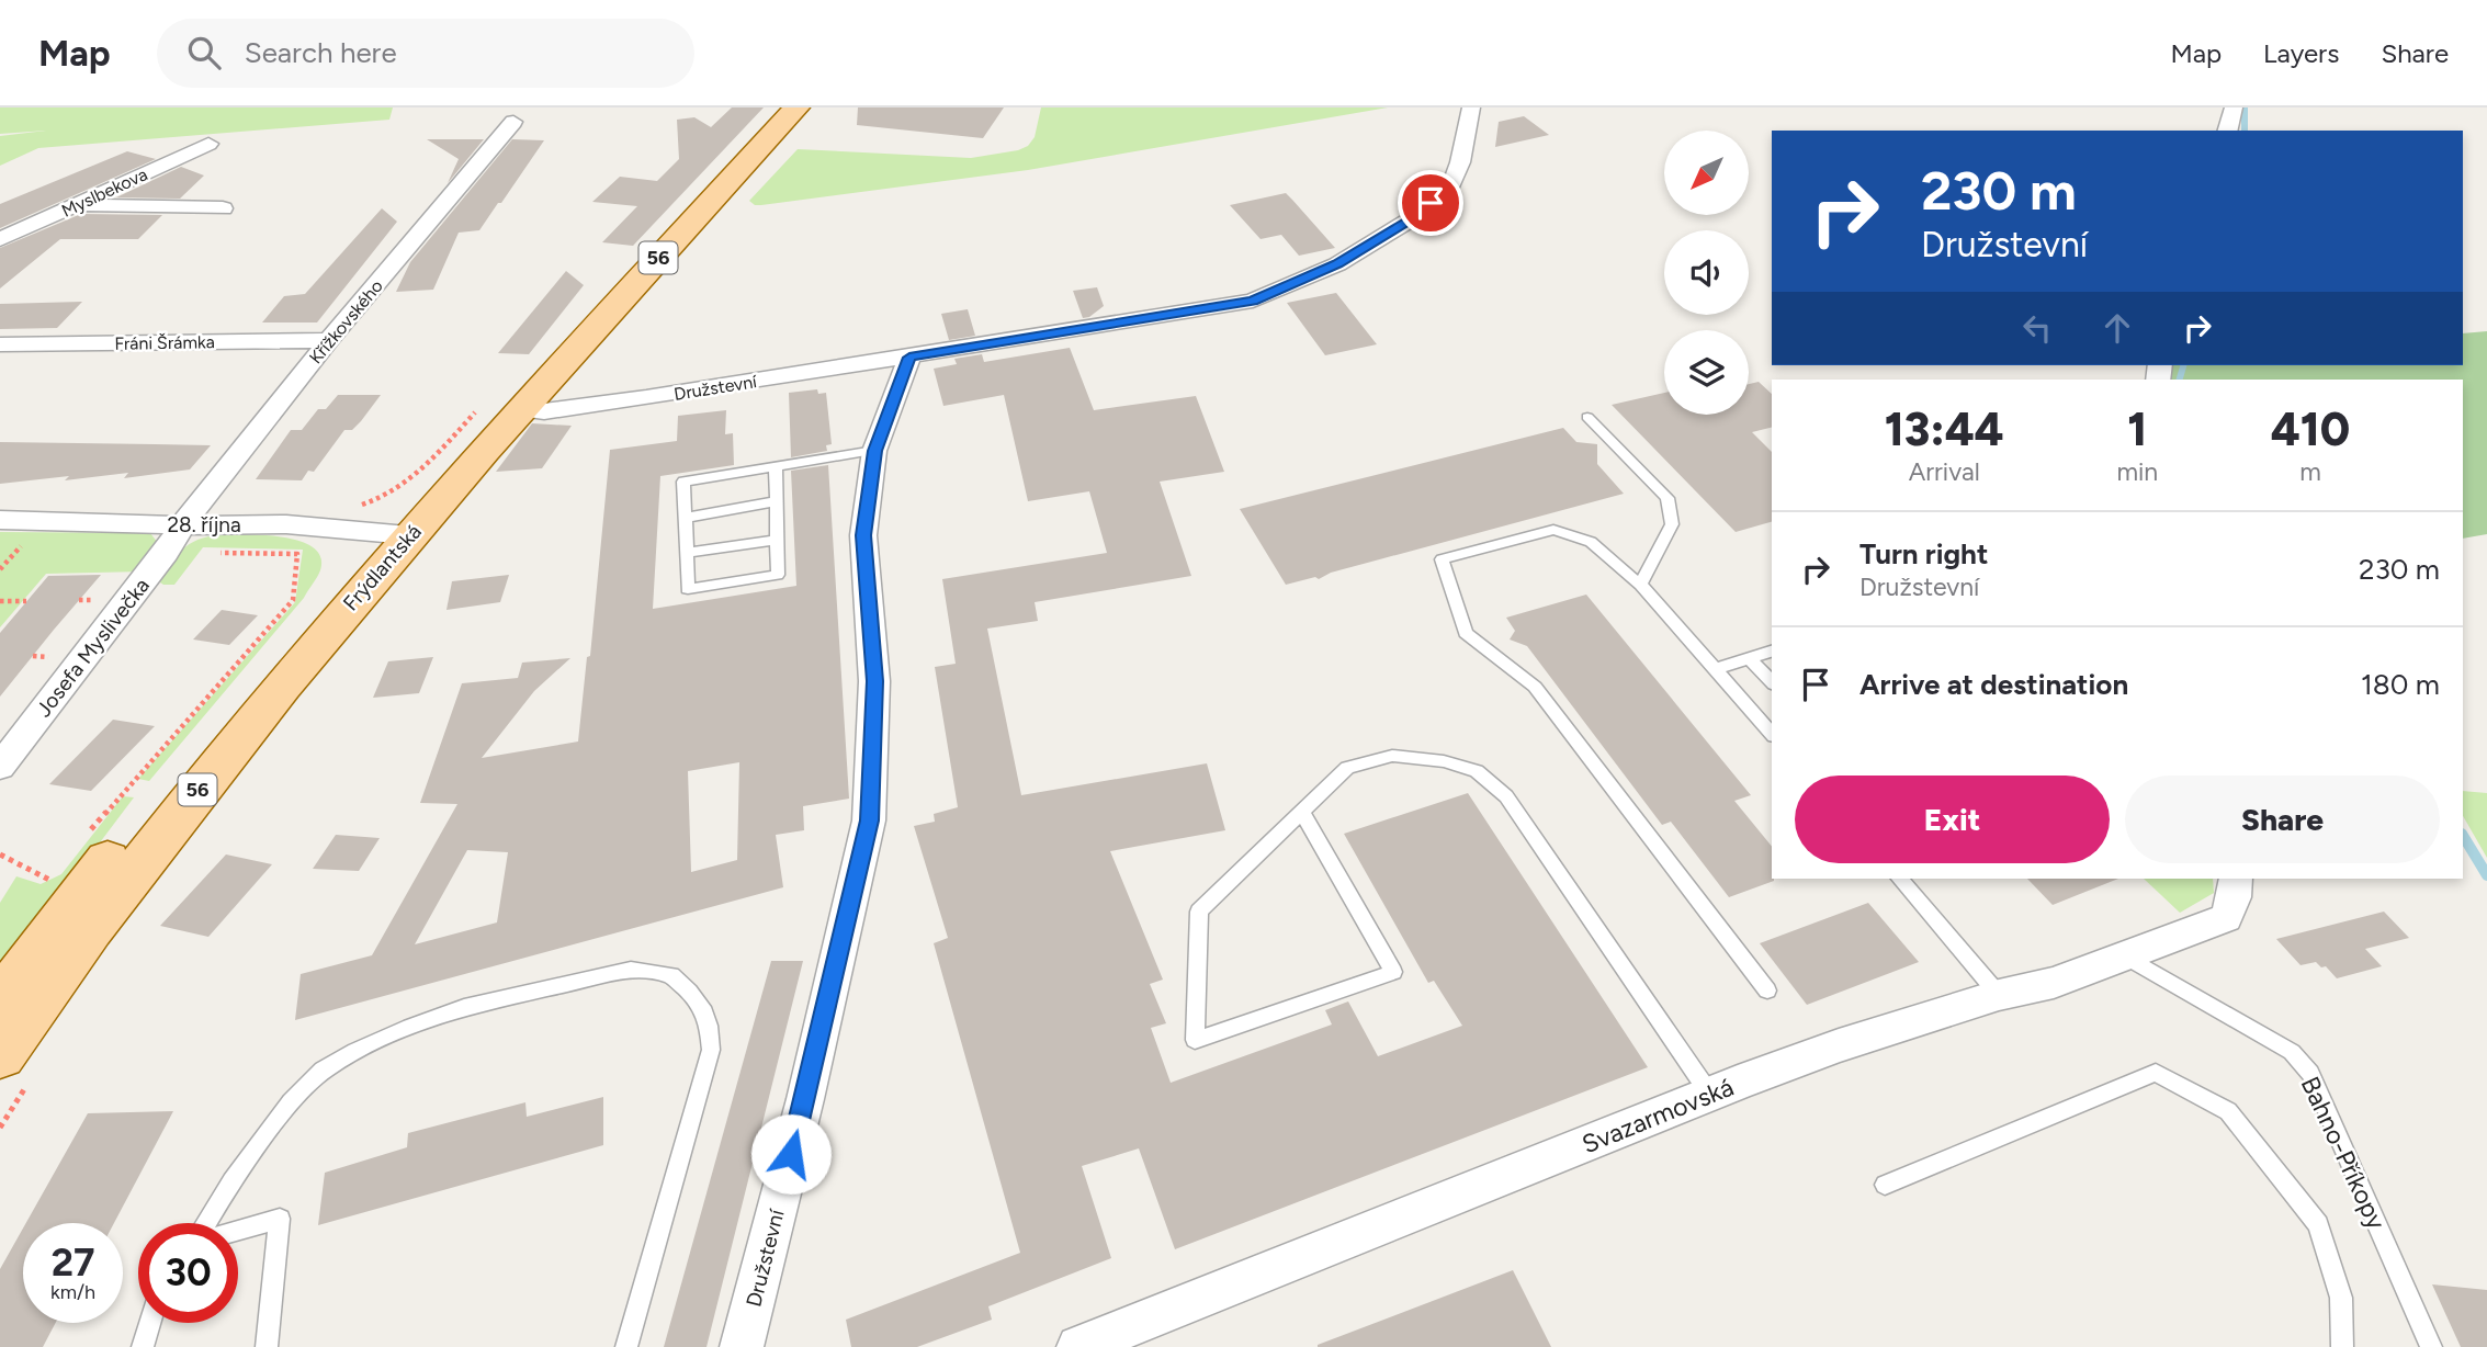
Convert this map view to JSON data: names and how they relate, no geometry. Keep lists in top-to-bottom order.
{
  "streets": {
    "main road": ["56", "Frýdlantská"],
    "street": [
      "Myslbekova",
      "Křížkovského",
      "Fráni Šrámka",
      "Družstevní",
      "28. října",
      "Josefa Myslivečka",
      "Svazarmovská"
    ],
    "lane": ["Bahno-Příkopy"]
  },
  "crossings": [
    ["Křížkovského", "Fráni Šrámka"],
    ["Křížkovského", "28. října"],
    ["Křížkovského", "Josefa Myslivečka"],
    ["Družstevní", "Frýdlantská"],
    ["28. října", "Frýdlantská"],
    ["28. října", "Josefa Myslivečka"],
    ["Svazarmovská", "Bahno-Příkopy"]
  ],
  "north": "bottom left",
  "page": {
    "header": "Map",
    "search": "Search here",
    "nav": ["Map", "Layers", "Share"],
    "turn": ["230 m", "Družstevní"],
    "eta": [
      "13:44",
      "Arrival",
      "1",
      "min",
      "410",
      "m"
    ],
    "list": [
      {
        "name": "Turn right",
        "note": "Družstevní",
        "value": "230 m"
      },
      {
        "name": "Arrive at destination",
        "value": "180 m"
      }
    ],
    "buttons": ["Exit", "Share"],
    "speed": "27 km/h",
    "limit": "30"
  }
}
